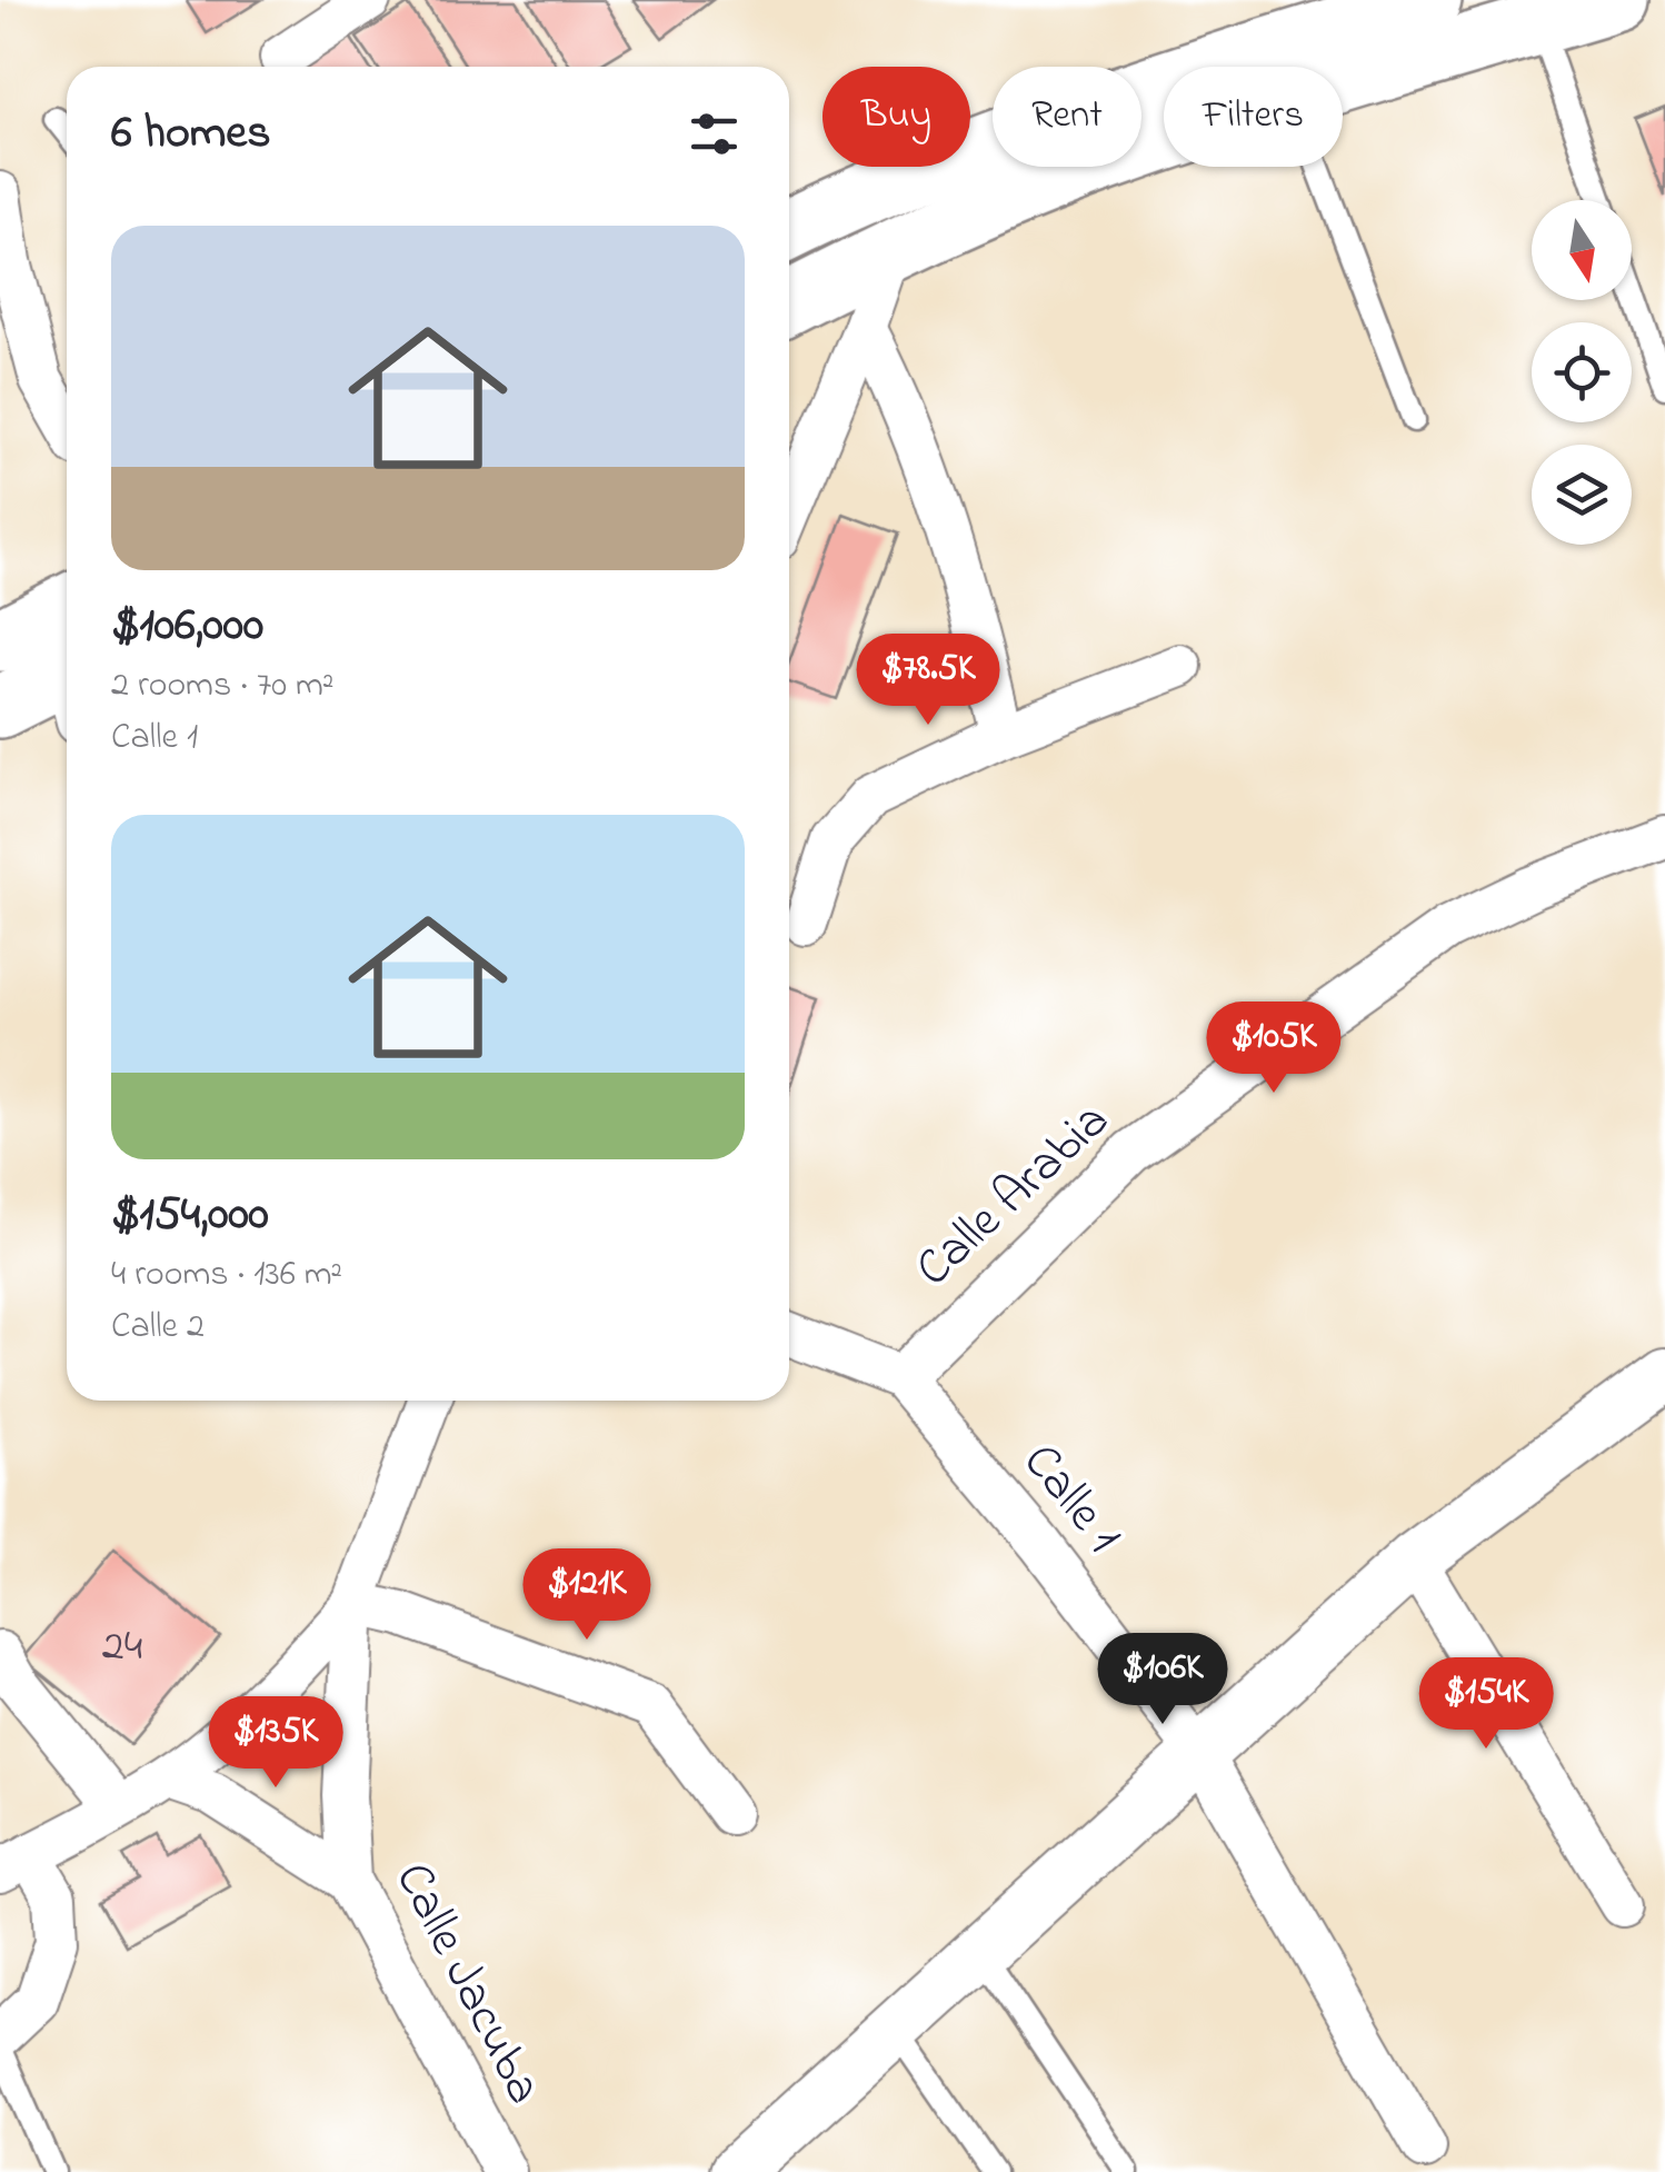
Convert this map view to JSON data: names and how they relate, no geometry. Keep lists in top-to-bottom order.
{
  "streets": {
    "street": ["Calle Arabia", "Calle 1", "Calle Jacuba"]
  },
  "crossings": [
    ["Calle Arabia", "Calle 1"]
  ],
  "house_numbers": ["24"],
  "north": "bottom",
  "page": {
    "chip": ["Buy", "Rent", "Filters"],
    "heading": "6 homes",
    "list": [
      {
        "name": "$106,000",
        "note": "2 rooms · 70 m² · Calle 1"
      },
      {
        "name": "$154,000",
        "note": "4 rooms · 136 m² · Calle 2"
      }
    ],
    "price": [
      "$78.5K",
      "$105K",
      "$121K",
      "$106K",
      "$154K",
      "$135K"
    ]
  }
}
